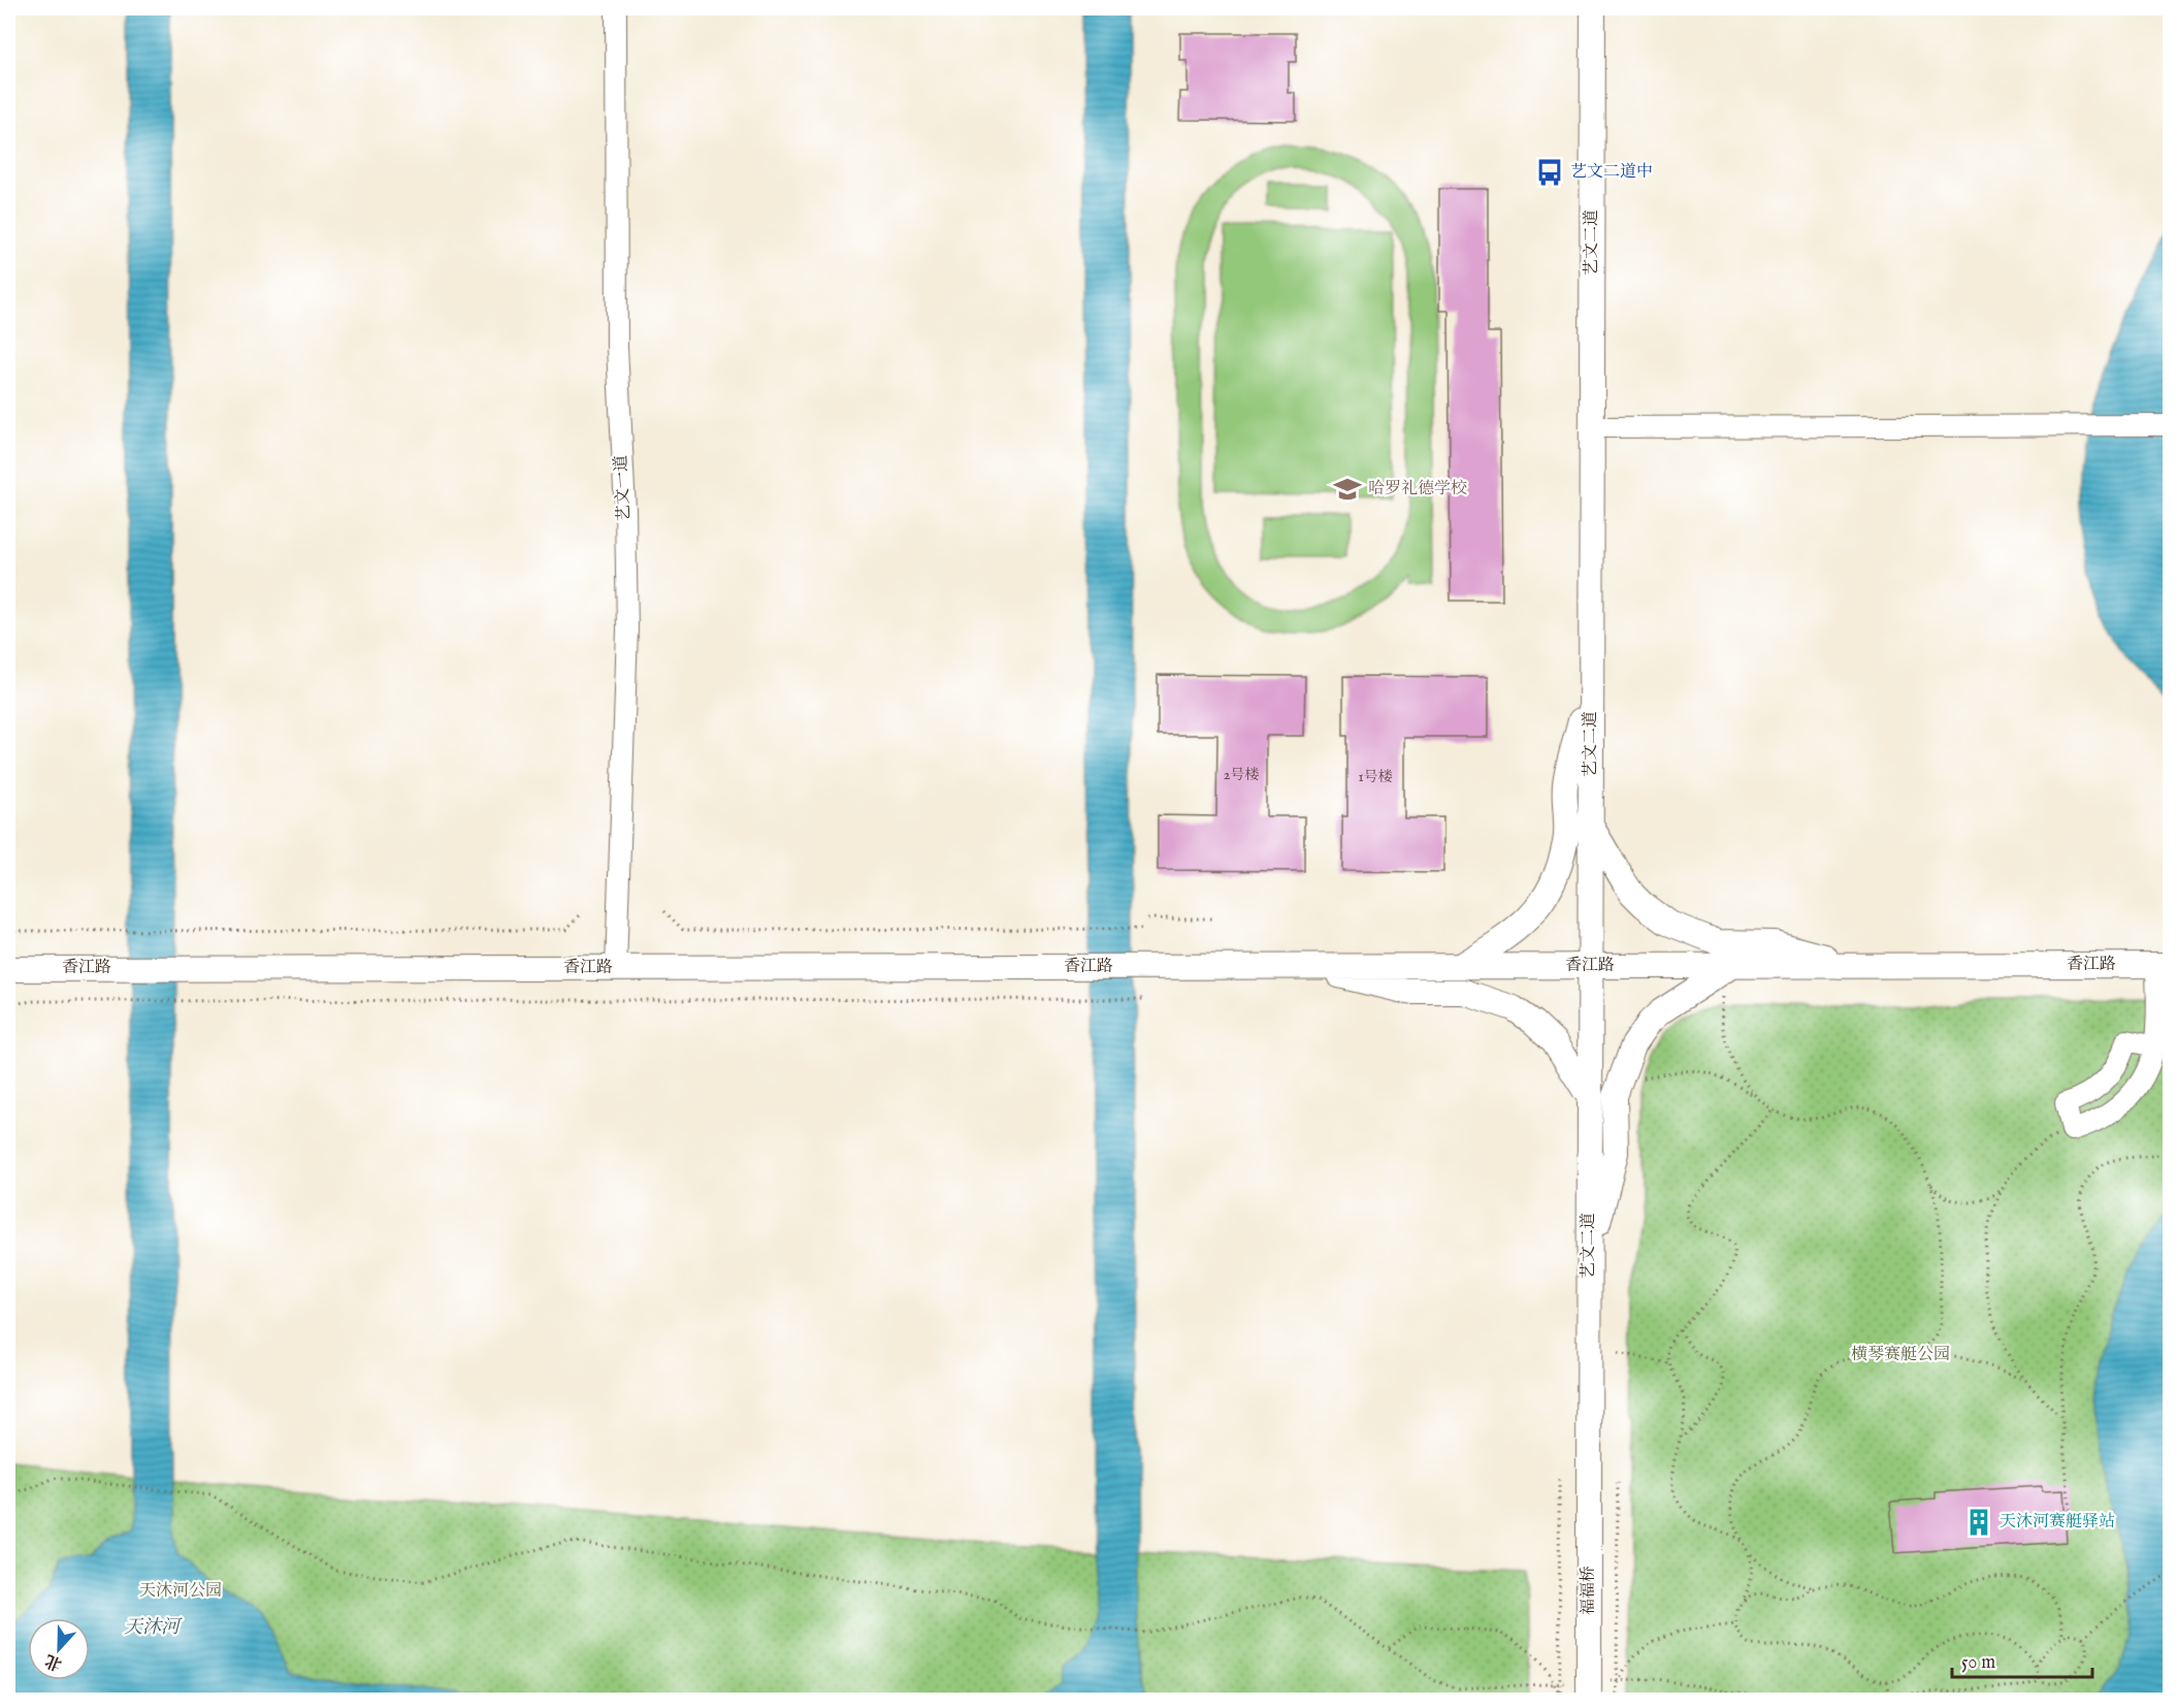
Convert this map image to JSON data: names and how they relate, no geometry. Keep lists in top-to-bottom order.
{
  "streets": {
    "main road": ["艺文二道", "香江路", "福福桥"],
    "street": ["艺文一道"]
  },
  "crossings": [
    ["艺文二道", "香江路"],
    ["艺文二道", "福福桥"],
    ["艺文一道", "香江路"]
  ],
  "water": ["天沐河"],
  "parks": ["横琴赛艇公园", "天沐河公园"],
  "places": {
    "bus stop": ["艺文二道中"],
    "school or university": ["哈罗礼德学校"],
    "building": ["天沐河赛艇驿站"]
  },
  "house_numbers": ["2号楼", "1号楼"],
  "scale_bar": "50 m",
  "north": "bottom"
}
